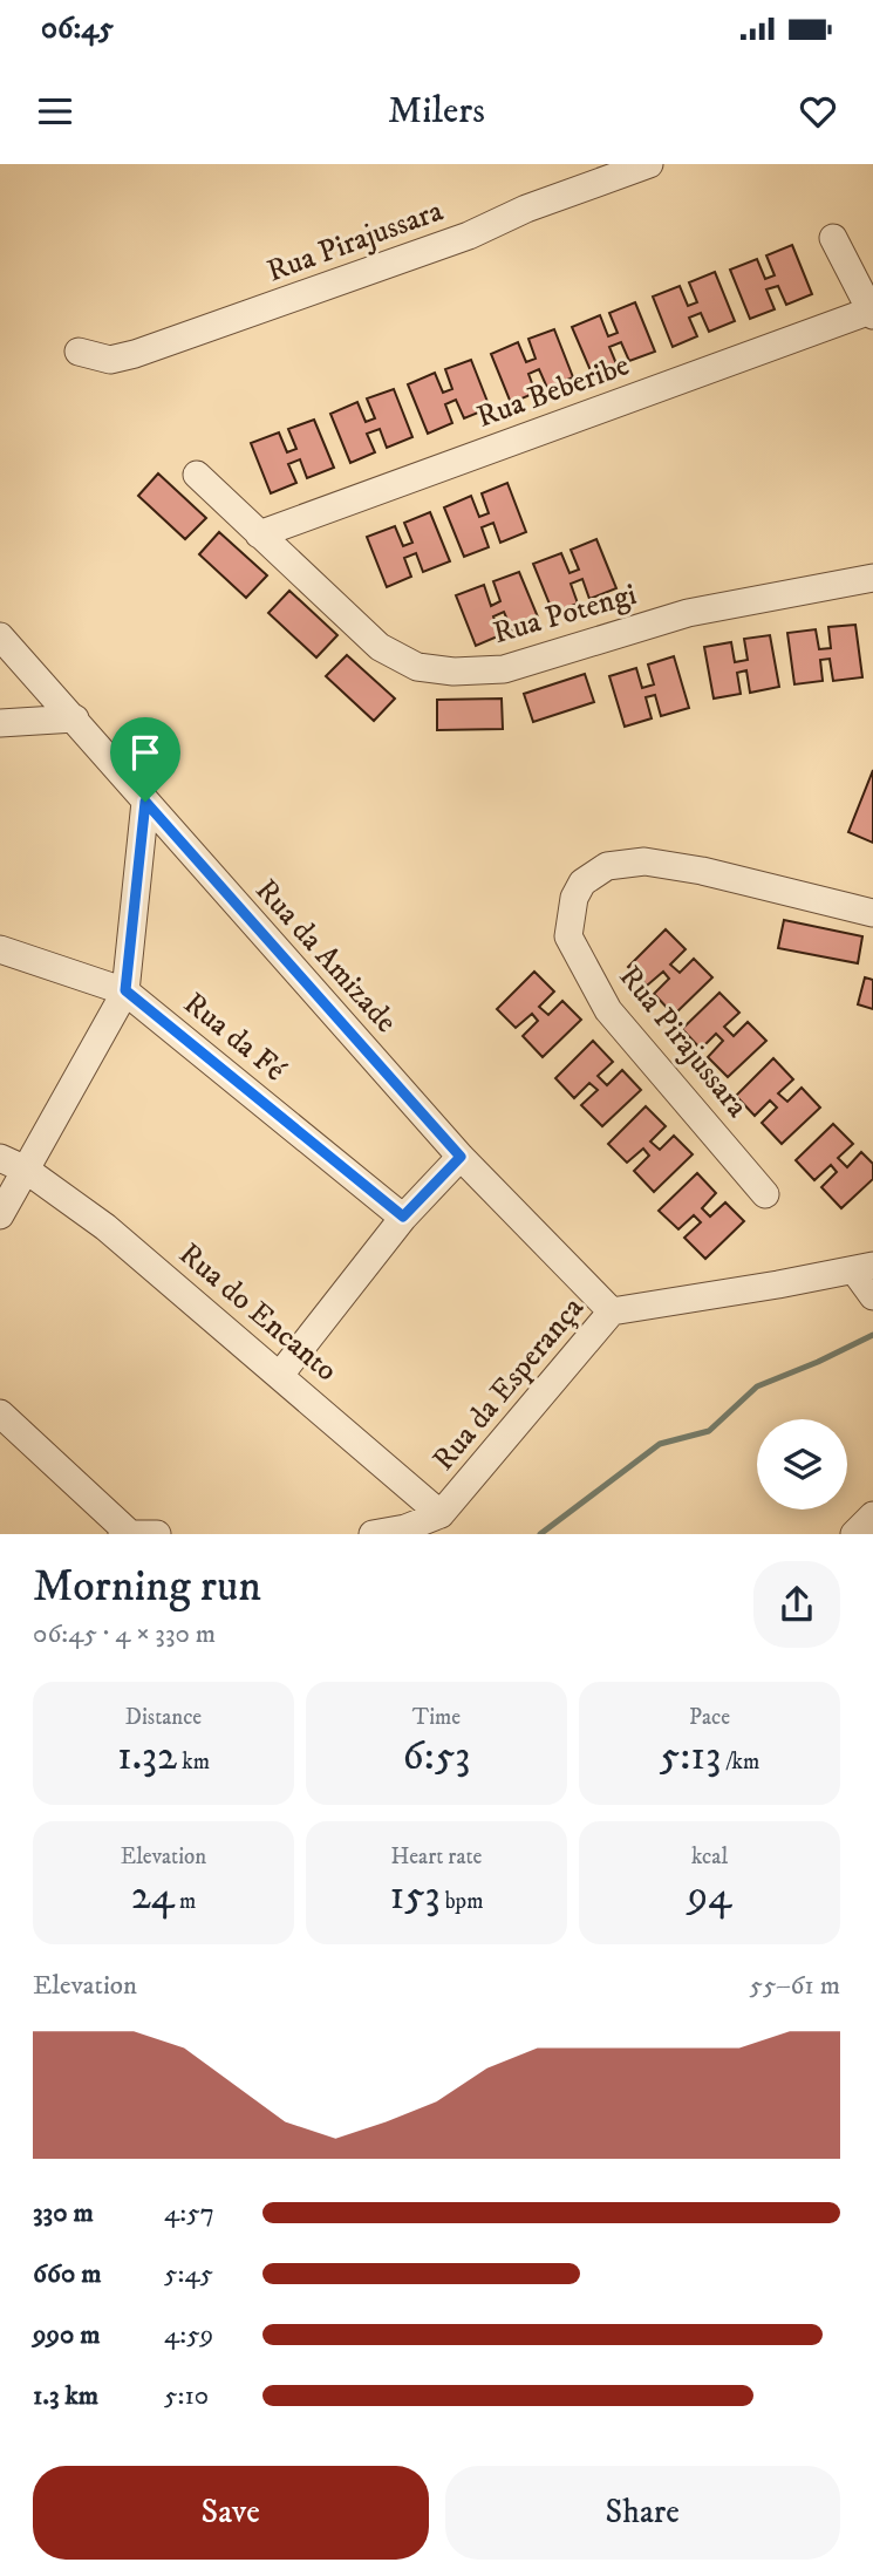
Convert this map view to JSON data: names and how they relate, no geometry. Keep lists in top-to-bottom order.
{
  "streets": {
    "street": [
      "Rua Pirajussara",
      "Rua Beberibe",
      "Rua Potengi",
      "Rua da Amizade",
      "Rua da Fé",
      "Rua do Encanto",
      "Rua da Esperança"
    ]
  },
  "crossings": [
    ["Rua Beberibe", "Rua Potengi"],
    ["Rua da Amizade", "Rua da Esperança"],
    ["Rua do Encanto", "Rua da Esperança"]
  ],
  "page": {
    "status": "06:45",
    "header": "Milers",
    "heading": ["Morning run", "06:45 · 4 × 330 m"],
    "stats": [
      ["Distance", "1.32 km"],
      ["Time", "6:53"],
      ["Pace", "5:13 /km"],
      ["Elevation", "24 m"],
      ["Heart rate", "153 bpm"],
      ["kcal", "94"]
    ],
    "chart": ["Elevation", "55–61 m"],
    "list": [
      {
        "name": "330 m",
        "note": "4:57"
      },
      {
        "name": "660 m",
        "note": "5:45"
      },
      {
        "name": "990 m",
        "note": "4:59"
      },
      {
        "name": "1.3 km",
        "note": "5:10"
      }
    ],
    "buttons": ["Save", "Share"]
  }
}
